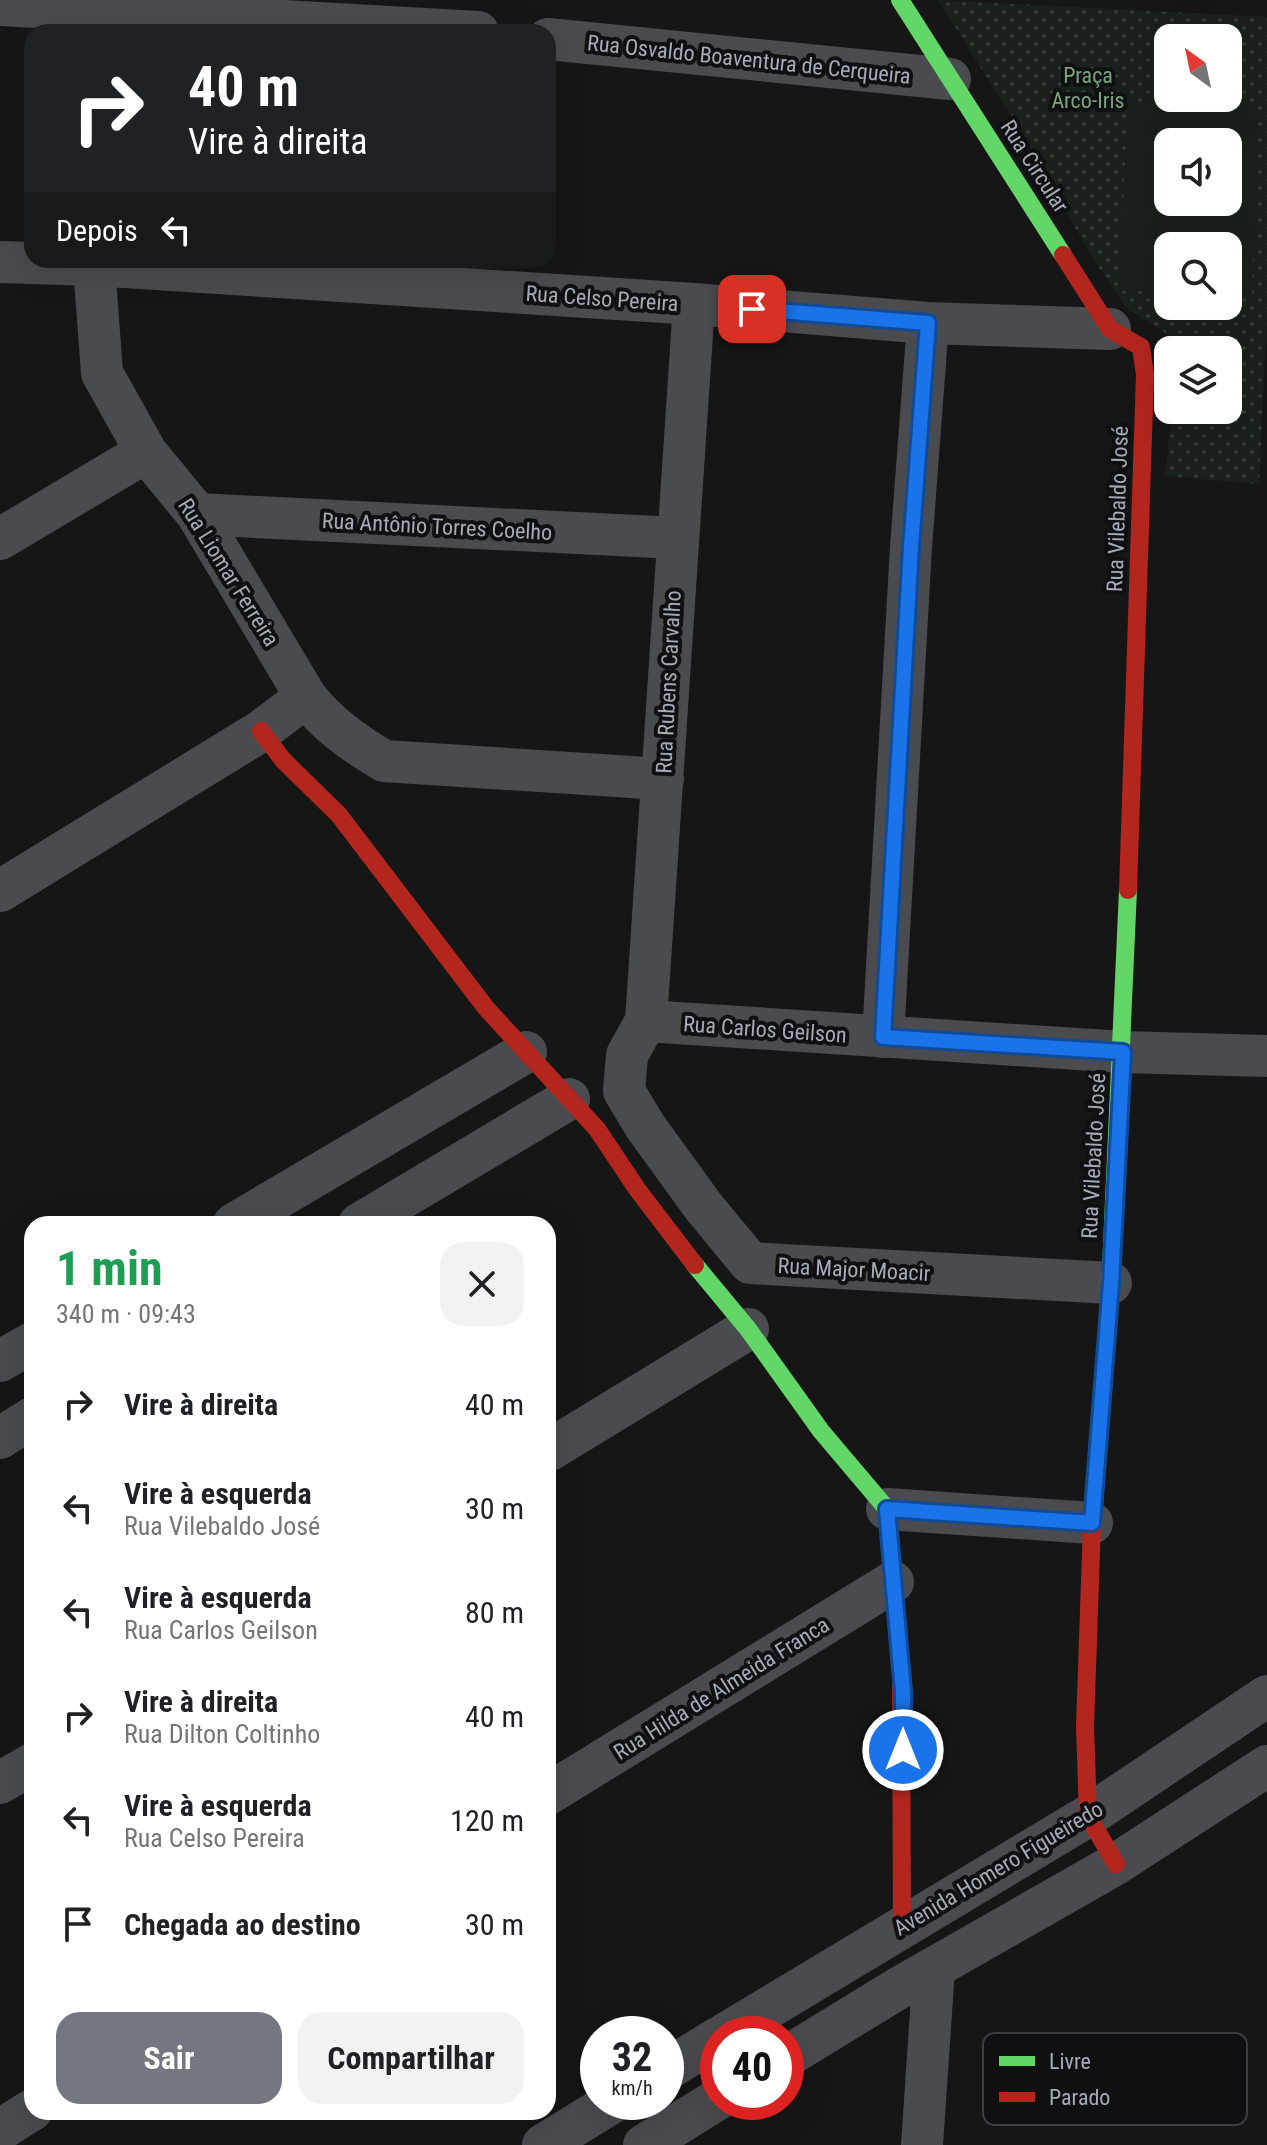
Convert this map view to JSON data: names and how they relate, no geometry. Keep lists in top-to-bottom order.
{
  "streets": {
    "street": [
      "Rua Osvaldo Boaventura de Cerqueira",
      "Rua Circular",
      "Rua Celso Pereira",
      "Rua Vilebaldo José",
      "Rua Antônio Torres Coelho",
      "Rua Liomar Ferreira",
      "Rua Rubens Carvalho",
      "Rua Carlos Geilson",
      "Rua Major Moacir",
      "Rua Hilda de Almeida Franca",
      "Avenida Homero Figueiredo"
    ]
  },
  "crossings": [
    ["Rua Osvaldo Boaventura de Cerqueira", "Rua Circular"],
    ["Rua Circular", "Rua Celso Pereira"],
    ["Rua Circular", "Rua Vilebaldo José"],
    ["Rua Celso Pereira", "Rua Vilebaldo José"],
    ["Rua Celso Pereira", "Rua Rubens Carvalho"],
    ["Rua Vilebaldo José", "Rua Carlos Geilson"],
    ["Rua Vilebaldo José", "Rua Major Moacir"],
    ["Rua Vilebaldo José", "Avenida Homero Figueiredo"],
    ["Rua Antônio Torres Coelho", "Rua Liomar Ferreira"],
    ["Rua Antônio Torres Coelho", "Rua Rubens Carvalho"],
    ["Rua Liomar Ferreira", "Rua Rubens Carvalho"],
    ["Rua Rubens Carvalho", "Rua Carlos Geilson"],
    ["Rua Rubens Carvalho", "Rua Major Moacir"],
    ["Rua Carlos Geilson", "Rua Major Moacir"]
  ],
  "parks": ["Praça Arco-Iris"],
  "legend": ["Livre", "Parado"],
  "north": "top left",
  "page": {
    "turn": ["40 m", "Vire à direita"],
    "then": "Depois",
    "heading": ["1 min", "340 m · 09:43"],
    "list": [
      {
        "name": "Vire à direita",
        "value": "40 m"
      },
      {
        "name": "Vire à esquerda",
        "note": "Rua Vilebaldo José",
        "value": "30 m"
      },
      {
        "name": "Vire à esquerda",
        "note": "Rua Carlos Geilson",
        "value": "80 m"
      },
      {
        "name": "Vire à direita",
        "note": "Rua Dilton Coltinho",
        "value": "40 m"
      },
      {
        "name": "Vire à esquerda",
        "note": "Rua Celso Pereira",
        "value": "120 m"
      },
      {
        "name": "Chegada ao destino",
        "value": "30 m"
      }
    ],
    "buttons": ["Sair", "Compartilhar"],
    "speed": "32 km/h",
    "limit": "40"
  }
}
